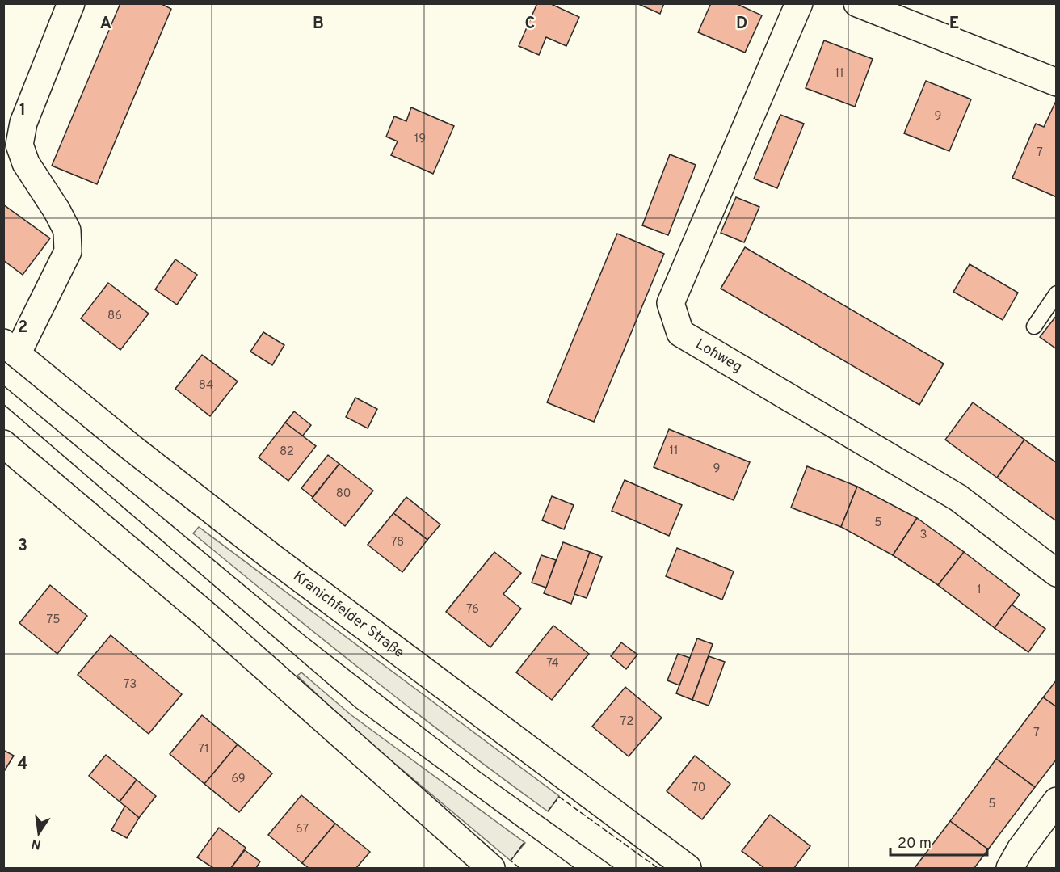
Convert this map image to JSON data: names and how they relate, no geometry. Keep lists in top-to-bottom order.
{
  "streets": {
    "main road": ["Lohweg", "Kranichfelder Straße"]
  },
  "house_numbers": [
    "11",
    "9",
    "19",
    "7",
    "86",
    "84",
    "11",
    "82",
    "9",
    "80",
    "5",
    "3",
    "78",
    "1",
    "76",
    "75",
    "74",
    "73",
    "72",
    "7",
    "71",
    "69",
    "70",
    "5",
    "67"
  ],
  "scale_bar": "20 m",
  "north": "bottom",
  "grid": {
    "columns": [
      "A",
      "B",
      "C",
      "D",
      "E"
    ],
    "rows": [
      "1",
      "2",
      "3",
      "4"
    ]
  }
}
